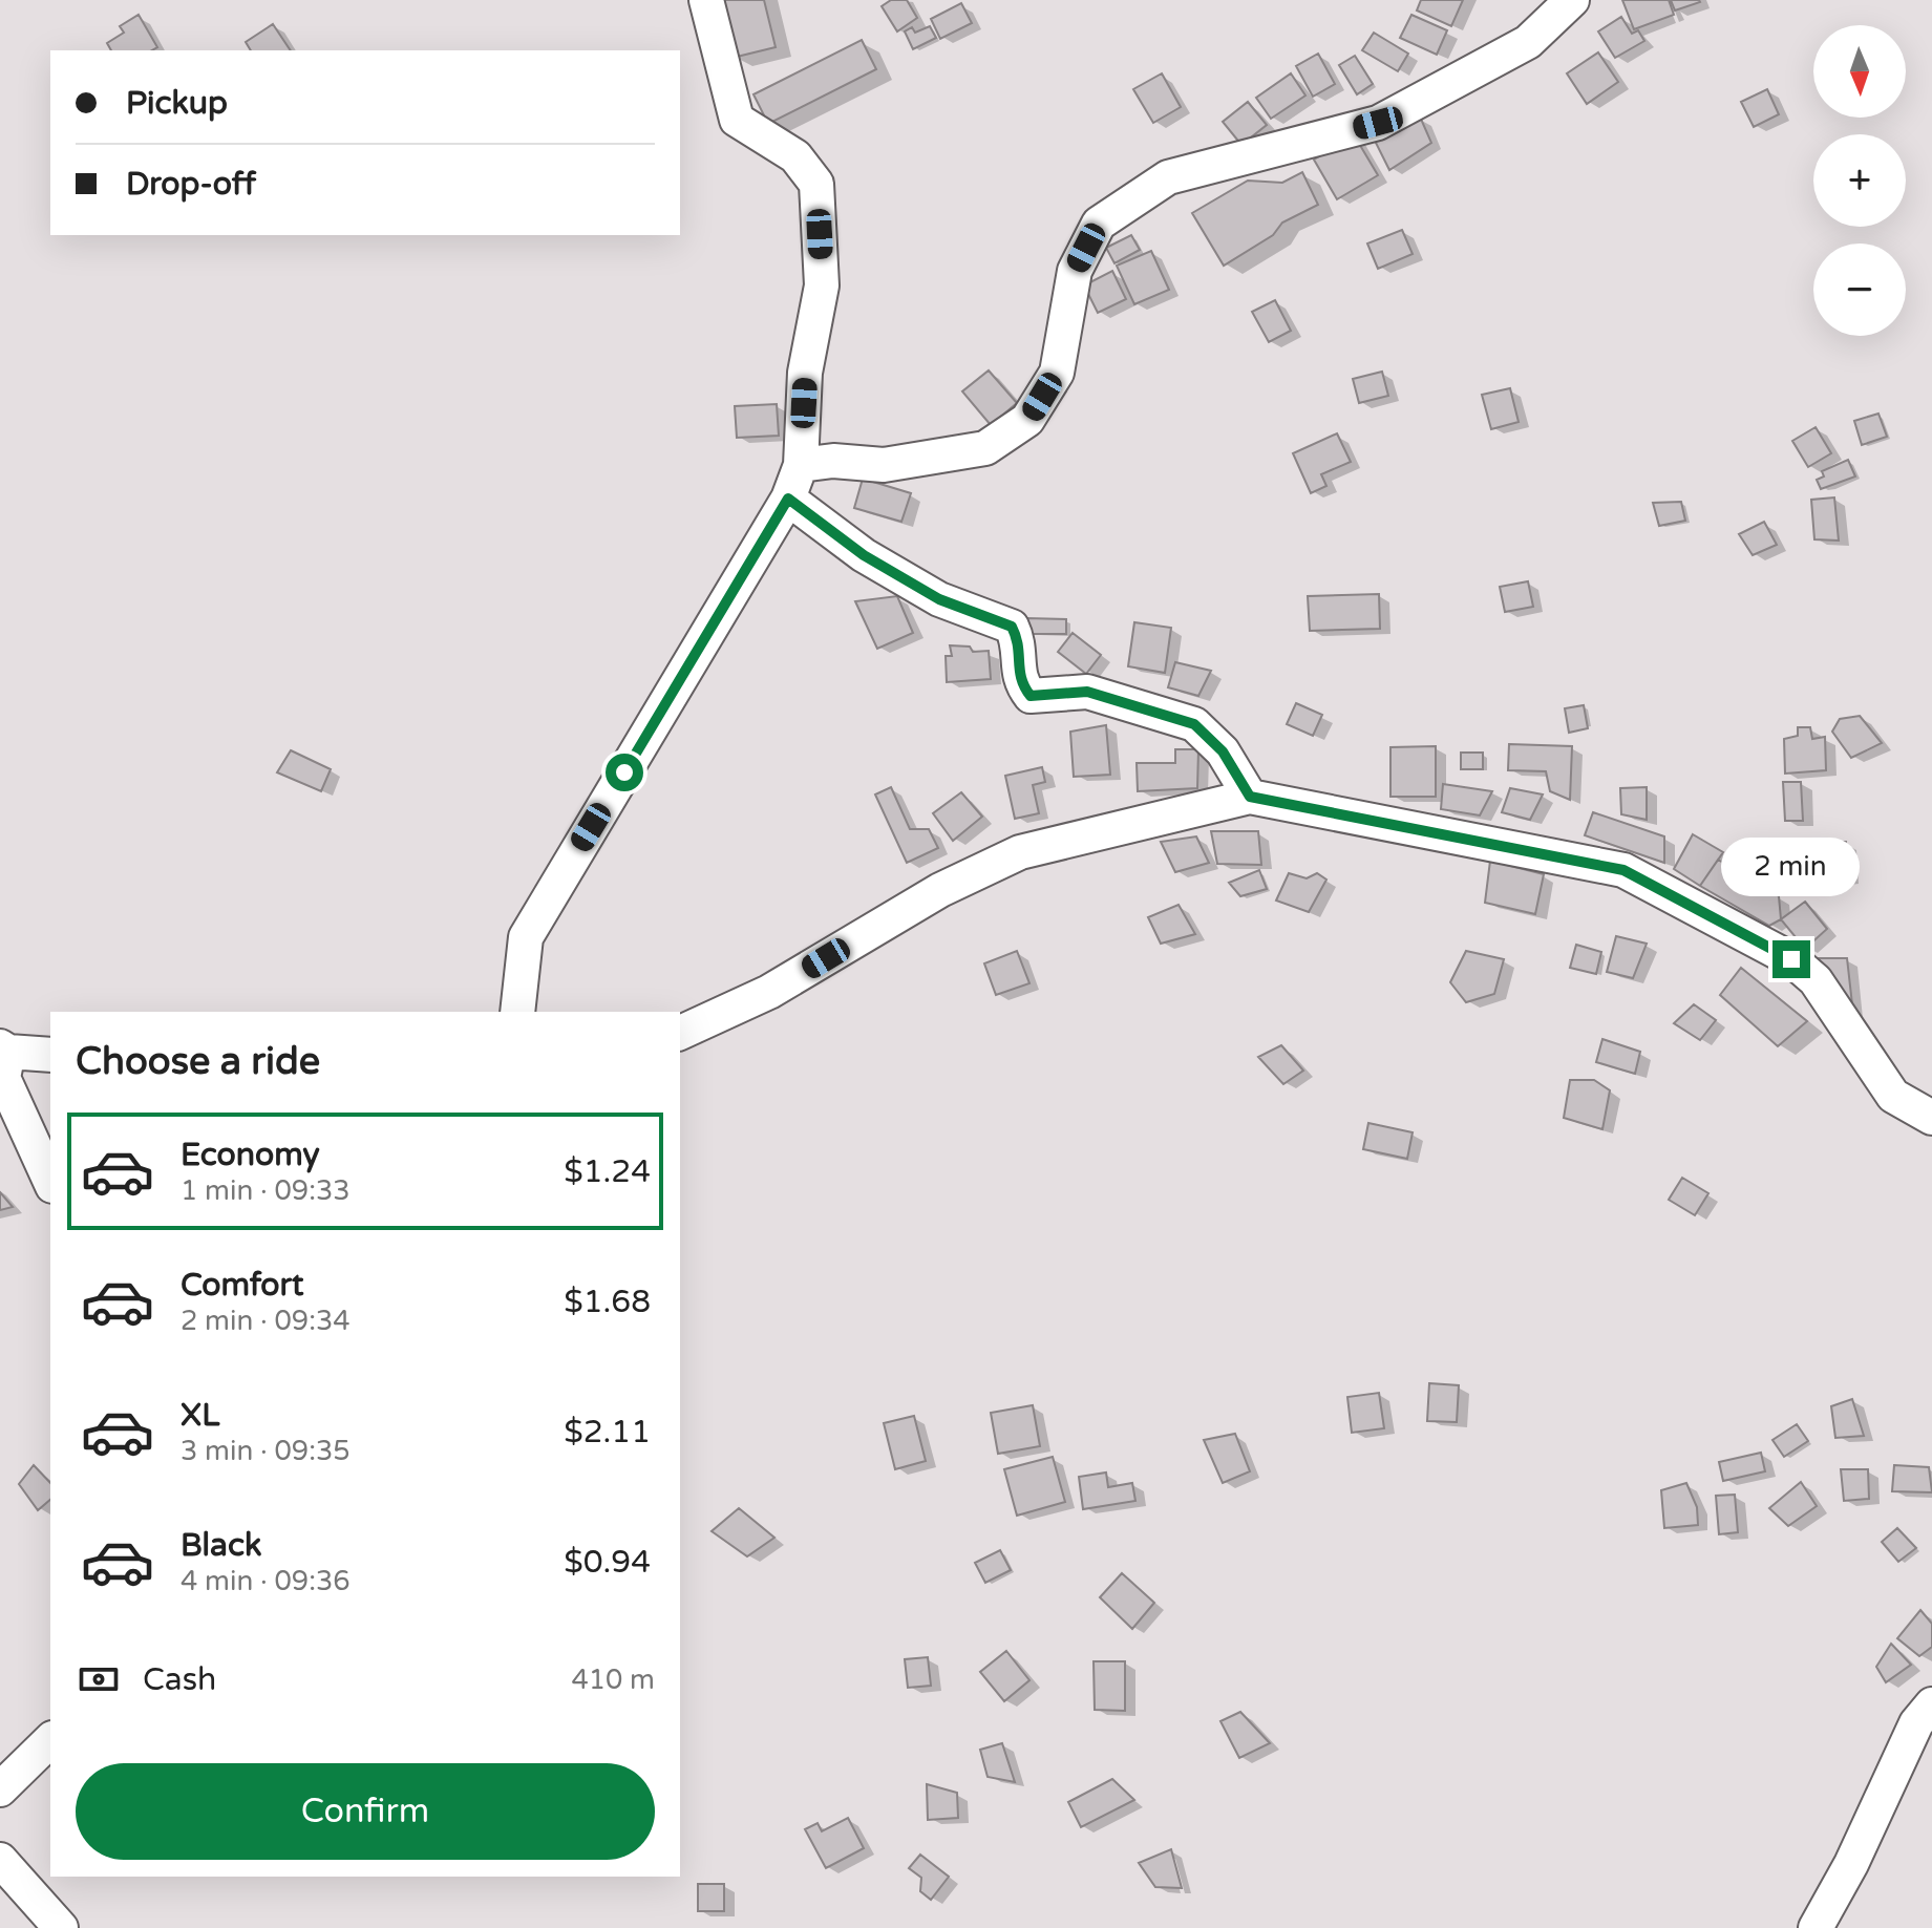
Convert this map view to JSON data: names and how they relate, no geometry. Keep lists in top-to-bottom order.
{
  "north": "bottom",
  "page": {
    "map_buttons": ["+", "−"],
    "banner": ["Pickup", "Drop-off"],
    "bubble": "2 min",
    "heading": "Choose a ride",
    "list": [
      {
        "name": "Economy",
        "note": "1 min · 09:33",
        "value": "$1.24"
      },
      {
        "name": "Comfort",
        "note": "2 min · 09:34",
        "value": "$1.68"
      },
      {
        "name": "XL",
        "note": "3 min · 09:35",
        "value": "$2.11"
      },
      {
        "name": "Black",
        "note": "4 min · 09:36",
        "value": "$0.94"
      }
    ],
    "pay": ["Cash", "410 m"],
    "buttons": "Confirm"
  }
}
